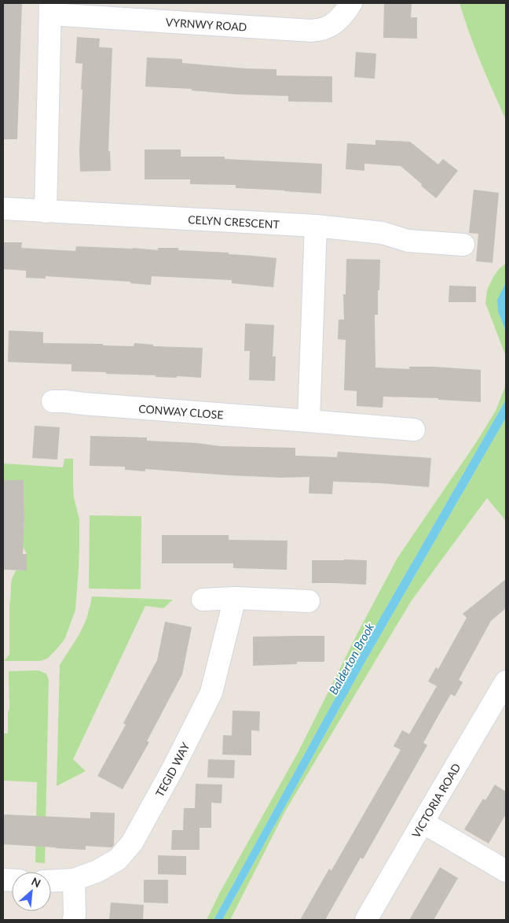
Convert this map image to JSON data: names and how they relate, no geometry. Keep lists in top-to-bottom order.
{
  "streets": {
    "street": [
      "VYRNWY ROAD",
      "CELYN CRESCENT",
      "CONWAY CLOSE",
      "TEGID WAY",
      "VICTORIA ROAD"
    ]
  },
  "crossings": [
    ["VYRNWY ROAD", "CELYN CRESCENT"]
  ],
  "water": ["Balderton Brook"],
  "north": "top right"
}
